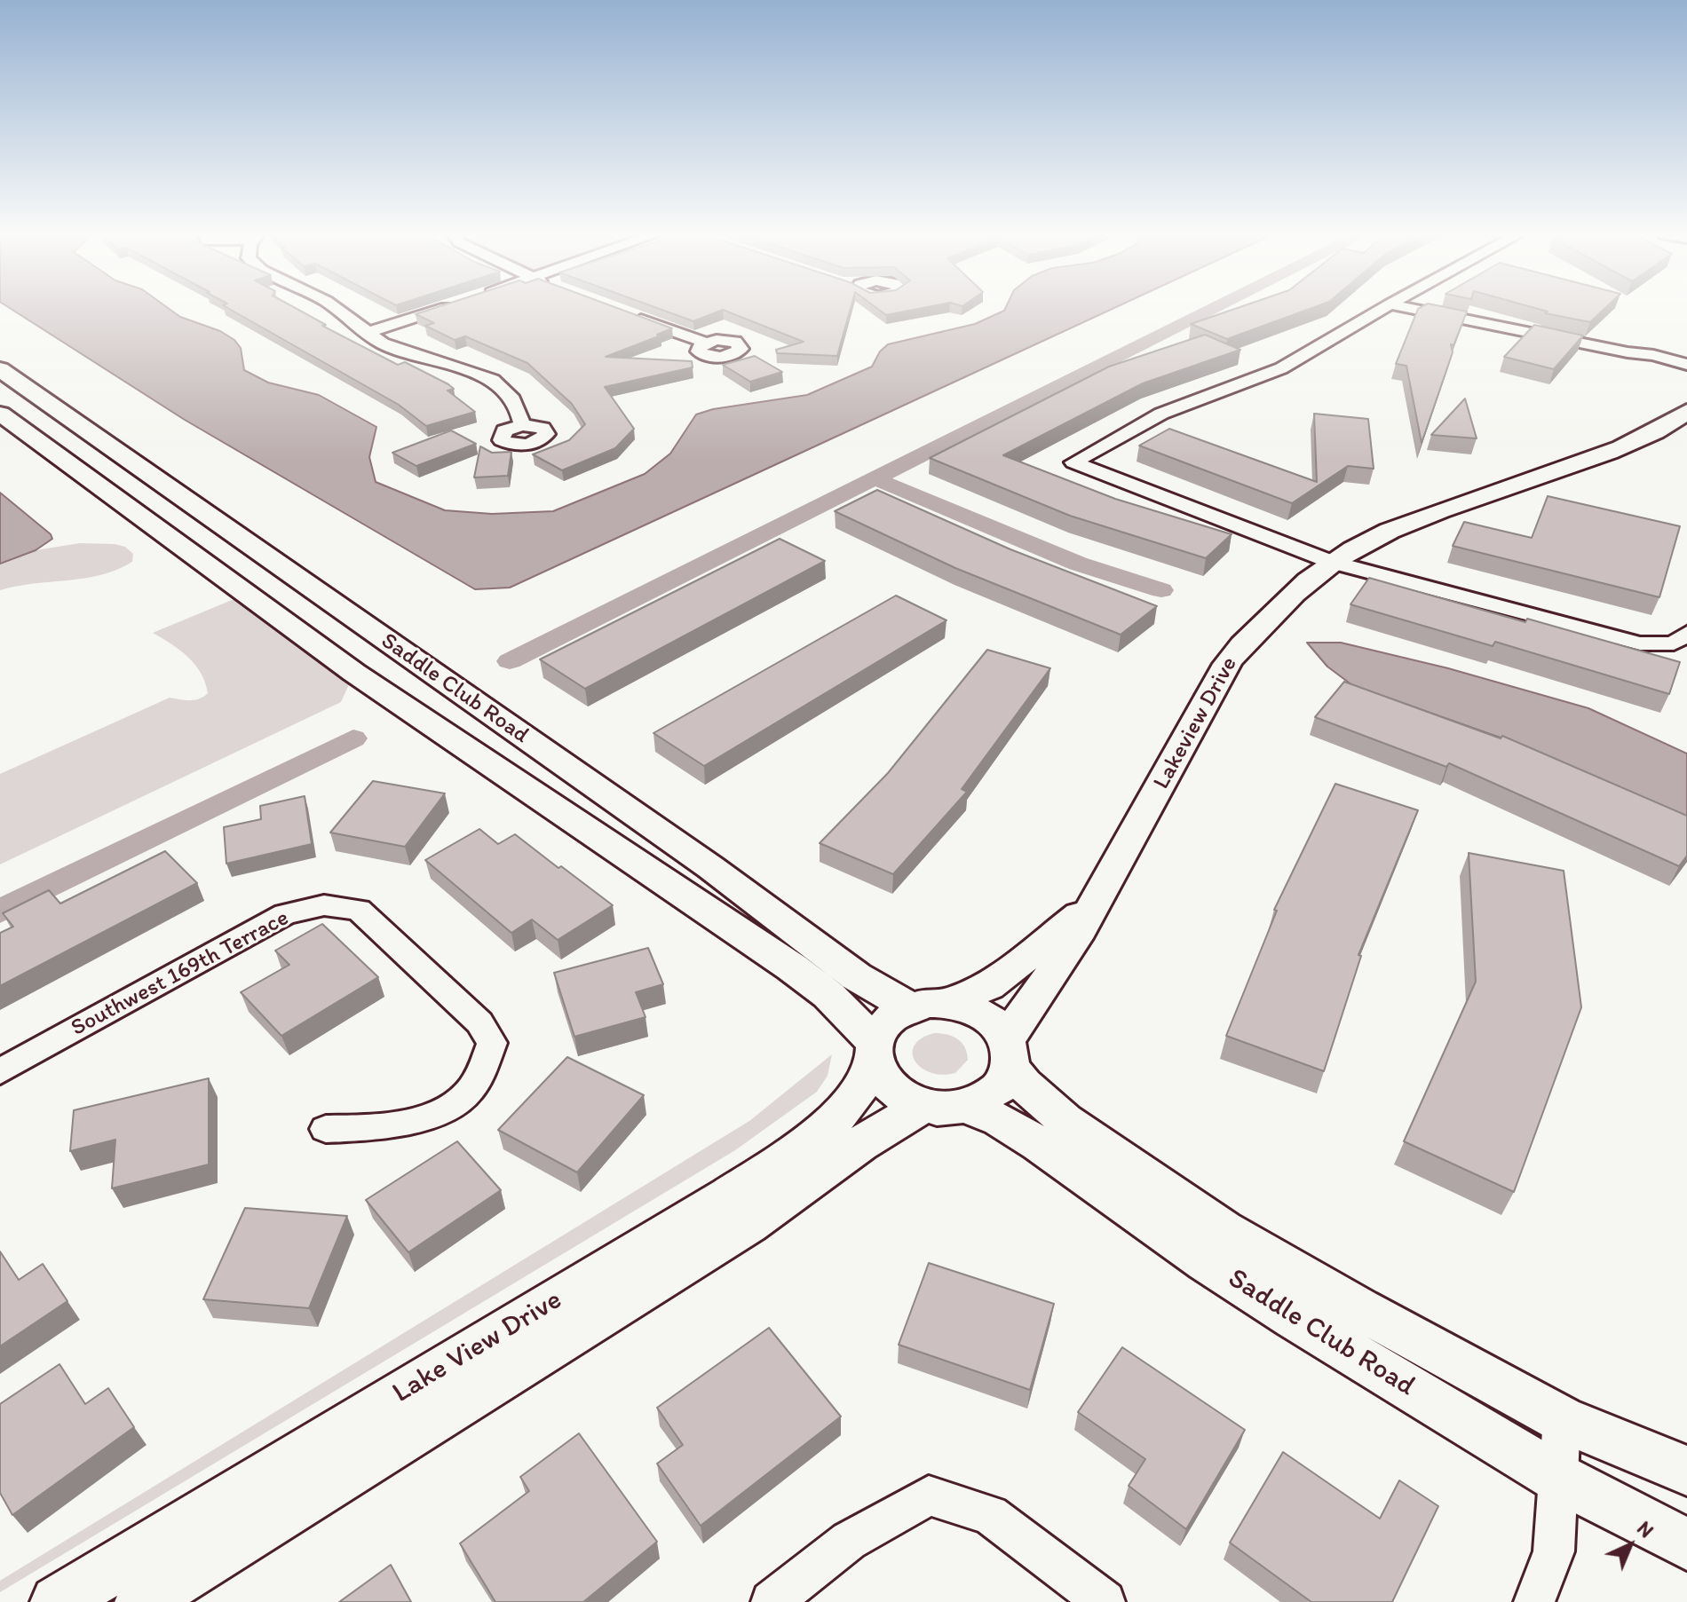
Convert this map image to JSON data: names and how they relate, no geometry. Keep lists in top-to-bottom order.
{
  "streets": {
    "street": [
      "Saddle Club Road",
      "Lakeview Drive",
      "Southwest 169th Terrace",
      "Lake View Drive"
    ]
  },
  "crossings": [
    ["Saddle Club Road", "Lakeview Drive"],
    ["Saddle Club Road", "Lake View Drive"],
    ["Lakeview Drive", "Lake View Drive"]
  ],
  "north": "top right"
}
